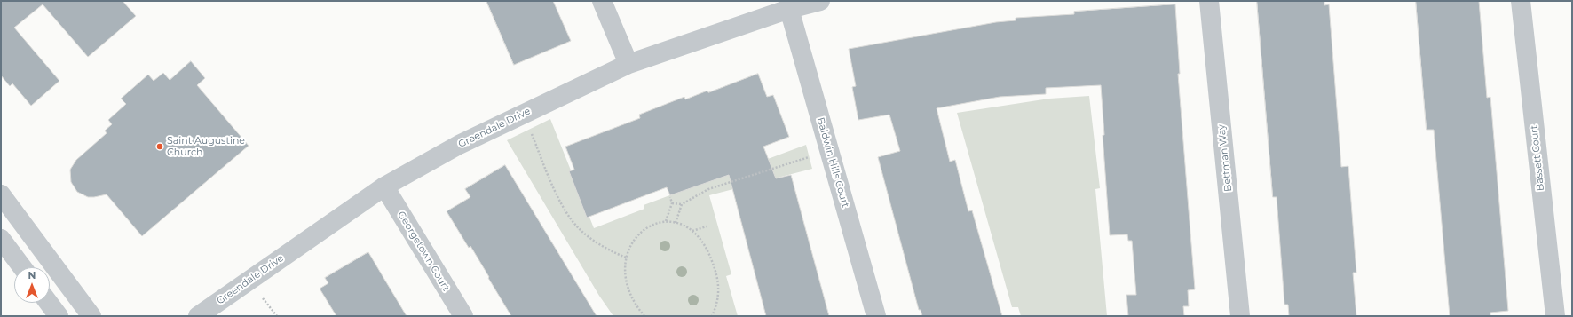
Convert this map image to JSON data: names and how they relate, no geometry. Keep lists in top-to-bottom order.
{
  "streets": {
    "street": [
      "Greendale Drive",
      "Bettman Way",
      "Bassett Court",
      "Baldwin Hills Court",
      "Georgetown Court"
    ]
  },
  "crossings": [
    ["Greendale Drive", "Baldwin Hills Court"],
    ["Greendale Drive", "Georgetown Court"]
  ],
  "places": ["Saint Augustine Church"],
  "north": "top"
}
